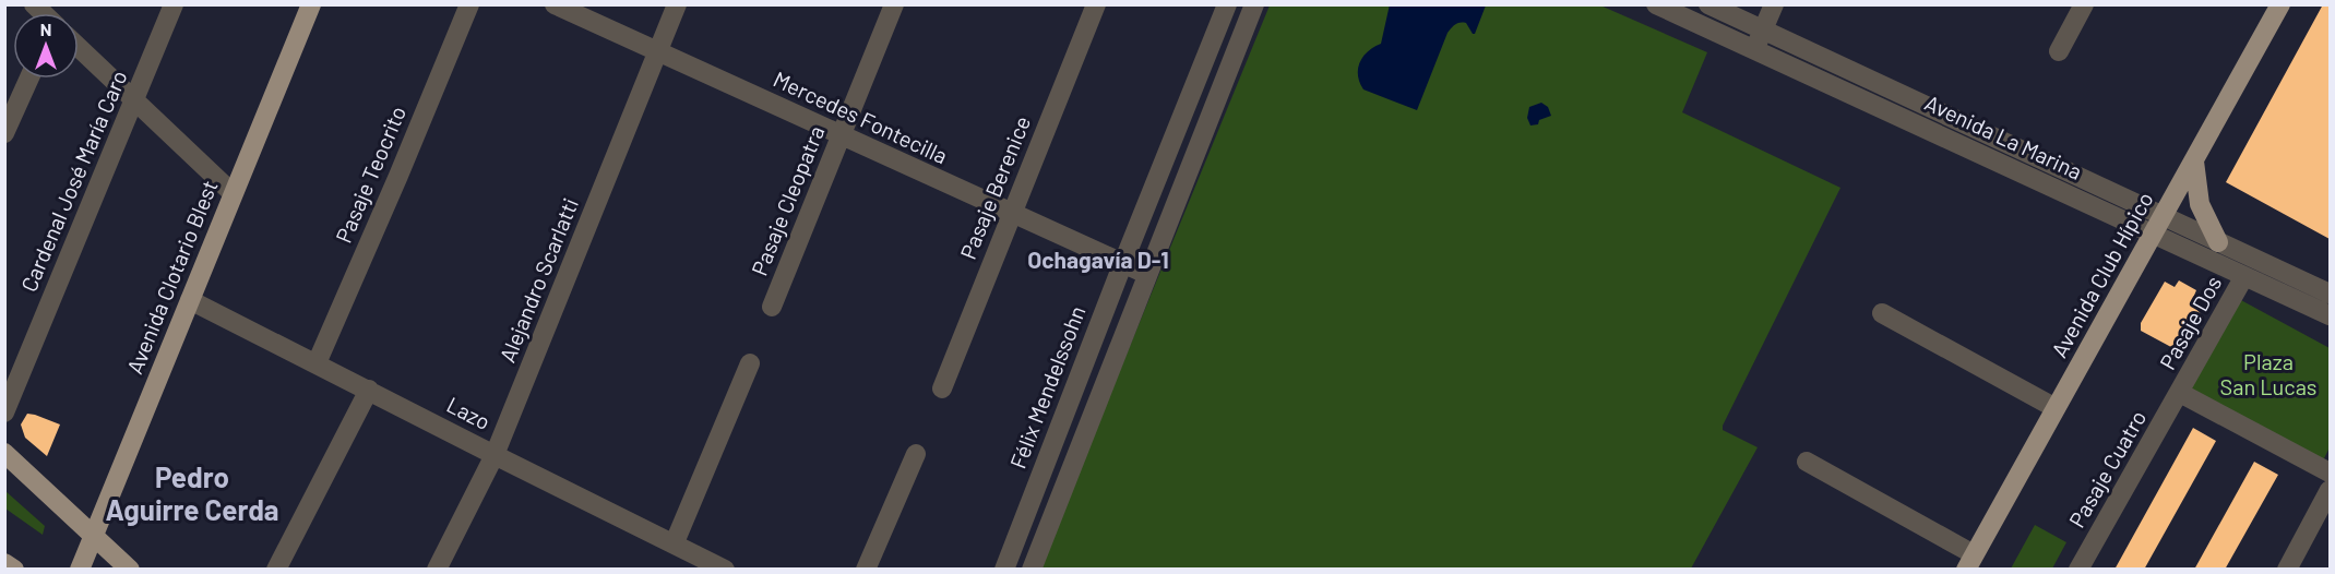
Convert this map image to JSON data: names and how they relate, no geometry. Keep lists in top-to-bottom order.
{
  "streets": {
    "main road": ["Avenida Club Hípico", "Avenida Clotario Blest"],
    "street": [
      "Mercedes Fontecilla",
      "Avenida La Marina",
      "Pasaje Teocrito",
      "Cardenal José María Caro",
      "Pasaje Berenice",
      "Pasaje Cleopatra",
      "Alejandro Scarlatti",
      "Pasaje Dos",
      "Félix Mendelssohn",
      "Lazo",
      "Pasaje Cuatro"
    ]
  },
  "crossings": [
    ["Mercedes Fontecilla", "Pasaje Berenice"],
    ["Mercedes Fontecilla", "Pasaje Cleopatra"],
    ["Mercedes Fontecilla", "Alejandro Scarlatti"],
    ["Mercedes Fontecilla", "Félix Mendelssohn"],
    ["Avenida La Marina", "Avenida Club Hípico"],
    ["Avenida La Marina", "Pasaje Dos"],
    ["Pasaje Teocrito", "Lazo"],
    ["Avenida Clotario Blest", "Lazo"],
    ["Alejandro Scarlatti", "Lazo"],
    ["Pasaje Dos", "Pasaje Cuatro"]
  ],
  "districts": ["Ochagavía D-1", "Pedro Aguirre Cerda"],
  "parks": ["Plaza San Lucas"],
  "north": "top"
}
